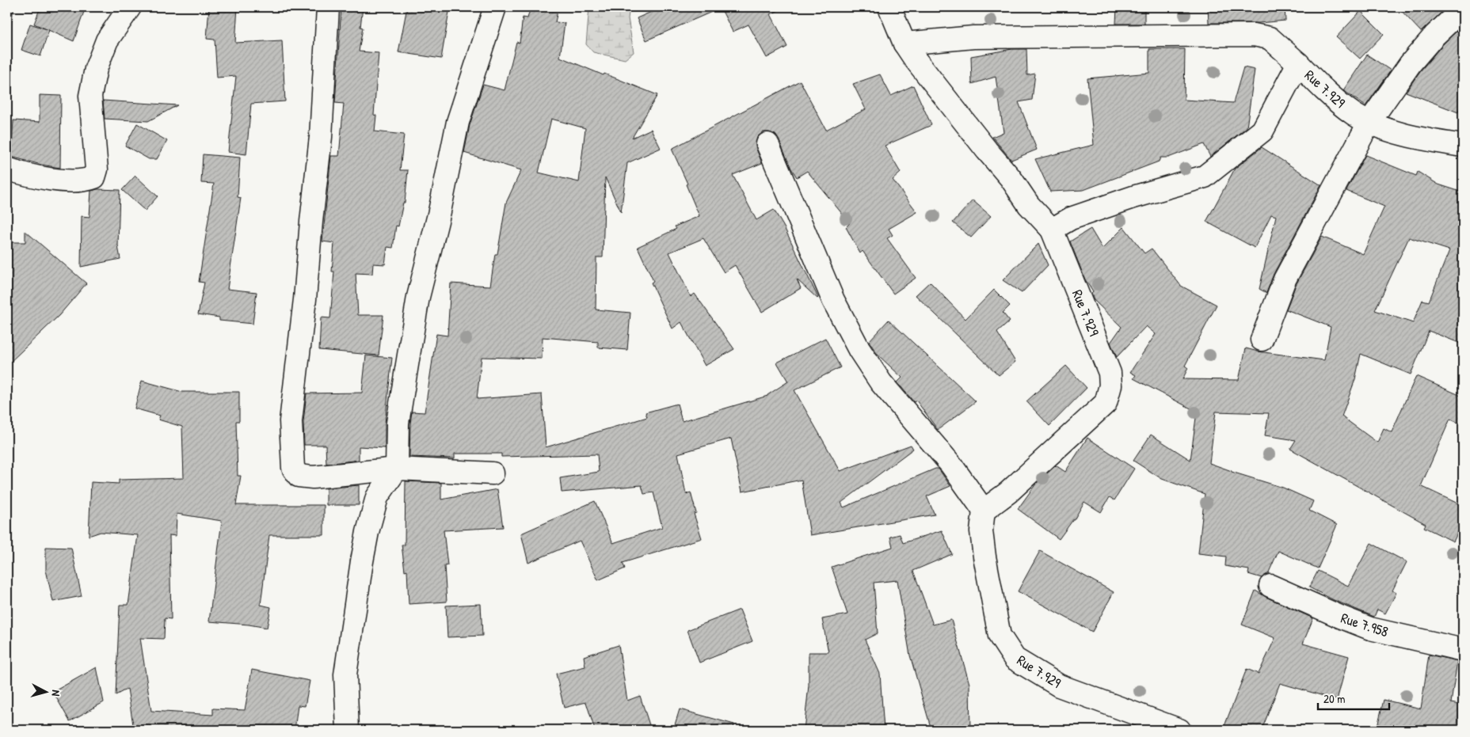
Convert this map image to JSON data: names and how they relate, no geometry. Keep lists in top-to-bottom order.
{
  "streets": {
    "street": ["Rue 7.929", "Rue 7.958"]
  },
  "scale_bar": "20 m",
  "north": "right"
}
